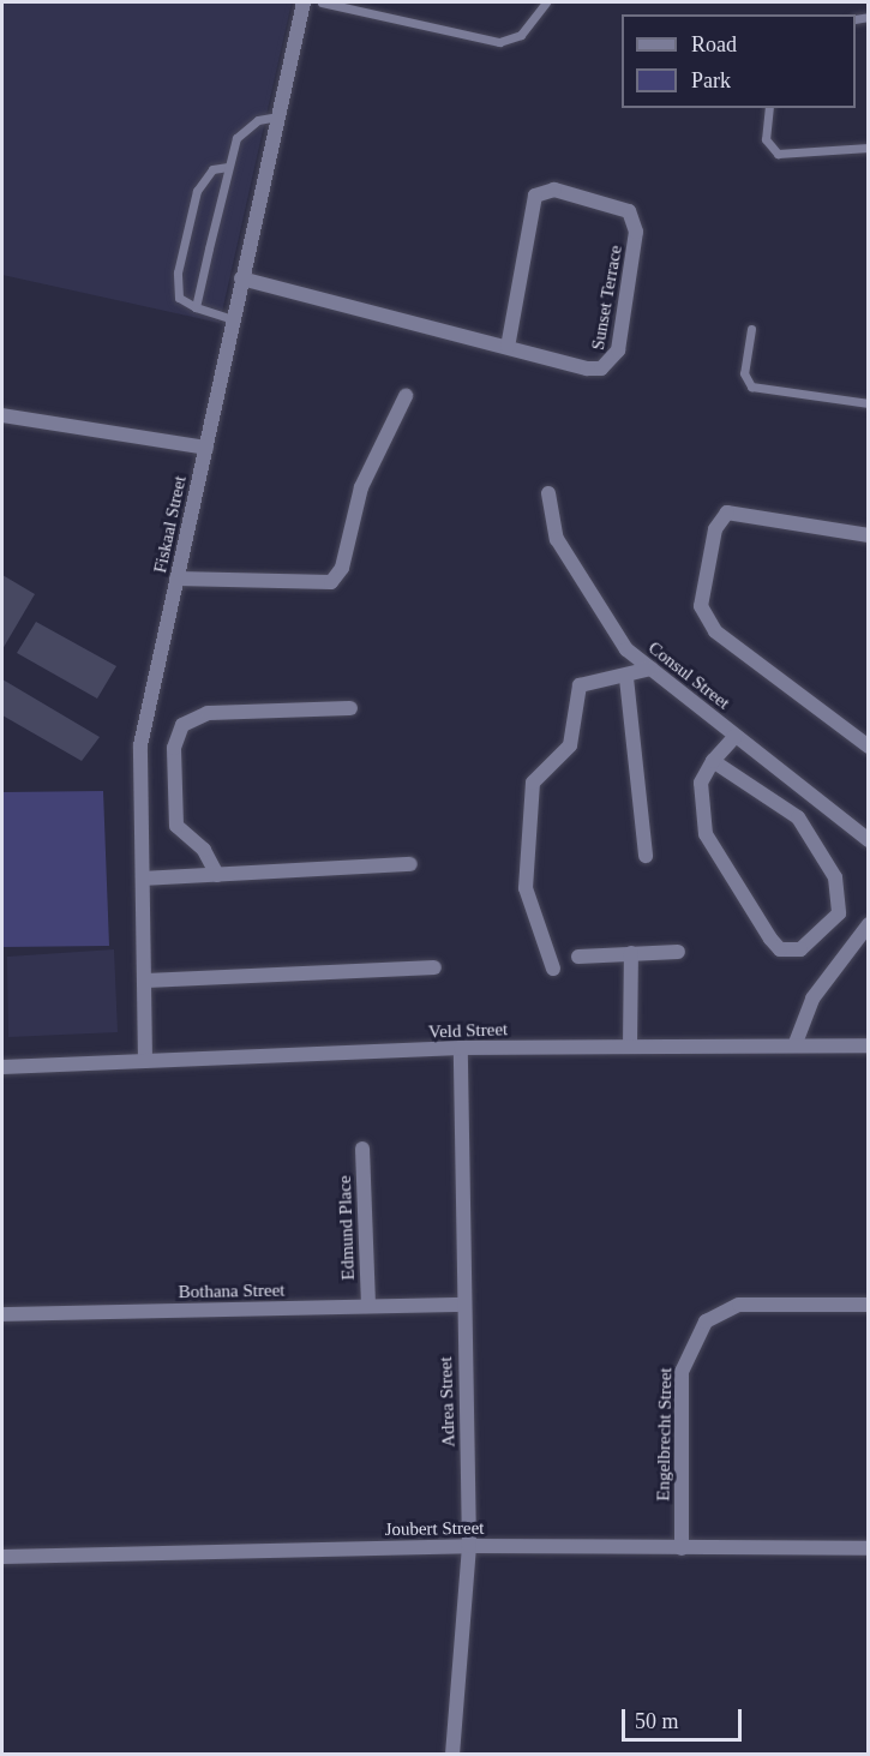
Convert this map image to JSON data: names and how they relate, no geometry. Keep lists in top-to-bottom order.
{
  "streets": {
    "street": [
      "Sunset Terrace",
      "Fiskaal Street",
      "Consul Street",
      "Veld Street",
      "Edmund Place",
      "Bothana Street",
      "Adrea Street",
      "Engelbrecht Street",
      "Joubert Street"
    ]
  },
  "crossings": [
    ["Sunset Terrace", "Fiskaal Street"],
    ["Fiskaal Street", "Veld Street"],
    ["Veld Street", "Adrea Street"],
    ["Edmund Place", "Bothana Street"],
    ["Bothana Street", "Adrea Street"],
    ["Adrea Street", "Joubert Street"],
    ["Engelbrecht Street", "Joubert Street"]
  ],
  "legend": ["Road", "Park"],
  "scale_bar": "50 m"
}
